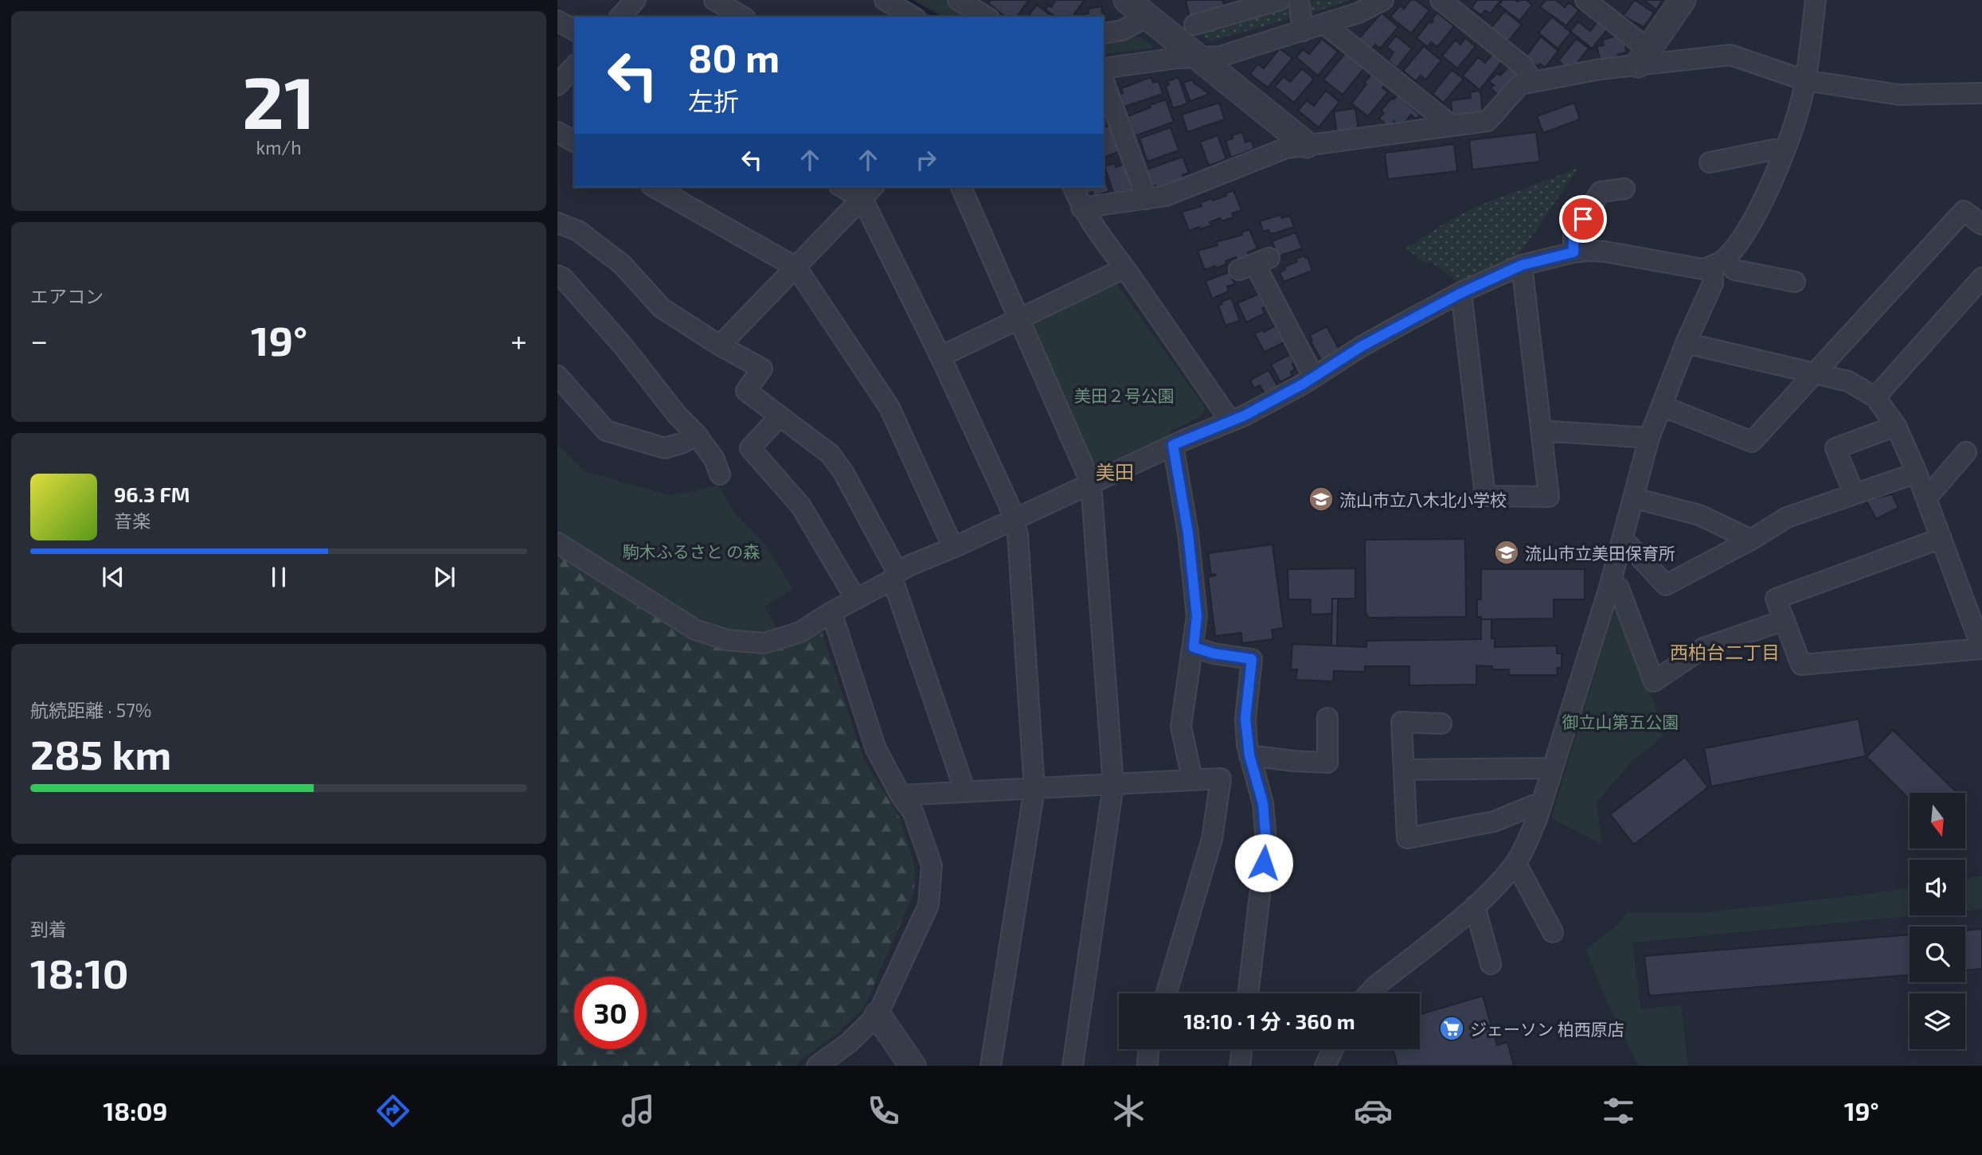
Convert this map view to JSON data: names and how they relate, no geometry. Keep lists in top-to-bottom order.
{
  "districts": ["美田", "西柏台二丁目"],
  "parks": ["美田２号公園", "駒木ふるさと の森", "御立山第五公園"],
  "places": {
    "school or university": ["流山市立八木北小学校", "流山市立美田保育所"],
    "supermarket": ["ジェーソン 柏西原店"]
  },
  "north": "bottom",
  "page": {
    "tile": [
      ["21", "km/h"],
      "エアコン",
      ["航続距離 · 57%", "285 km"],
      ["到着", "18:10"]
    ],
    "turn": ["80 m", "左折"],
    "heat": ["−", "19°", "+"],
    "song": ["96.3 FM", "音楽"],
    "limit": "30",
    "trip": "18:10 · 1 分 · 360 m",
    "tabs": ["18:09", "19°"]
  }
}
